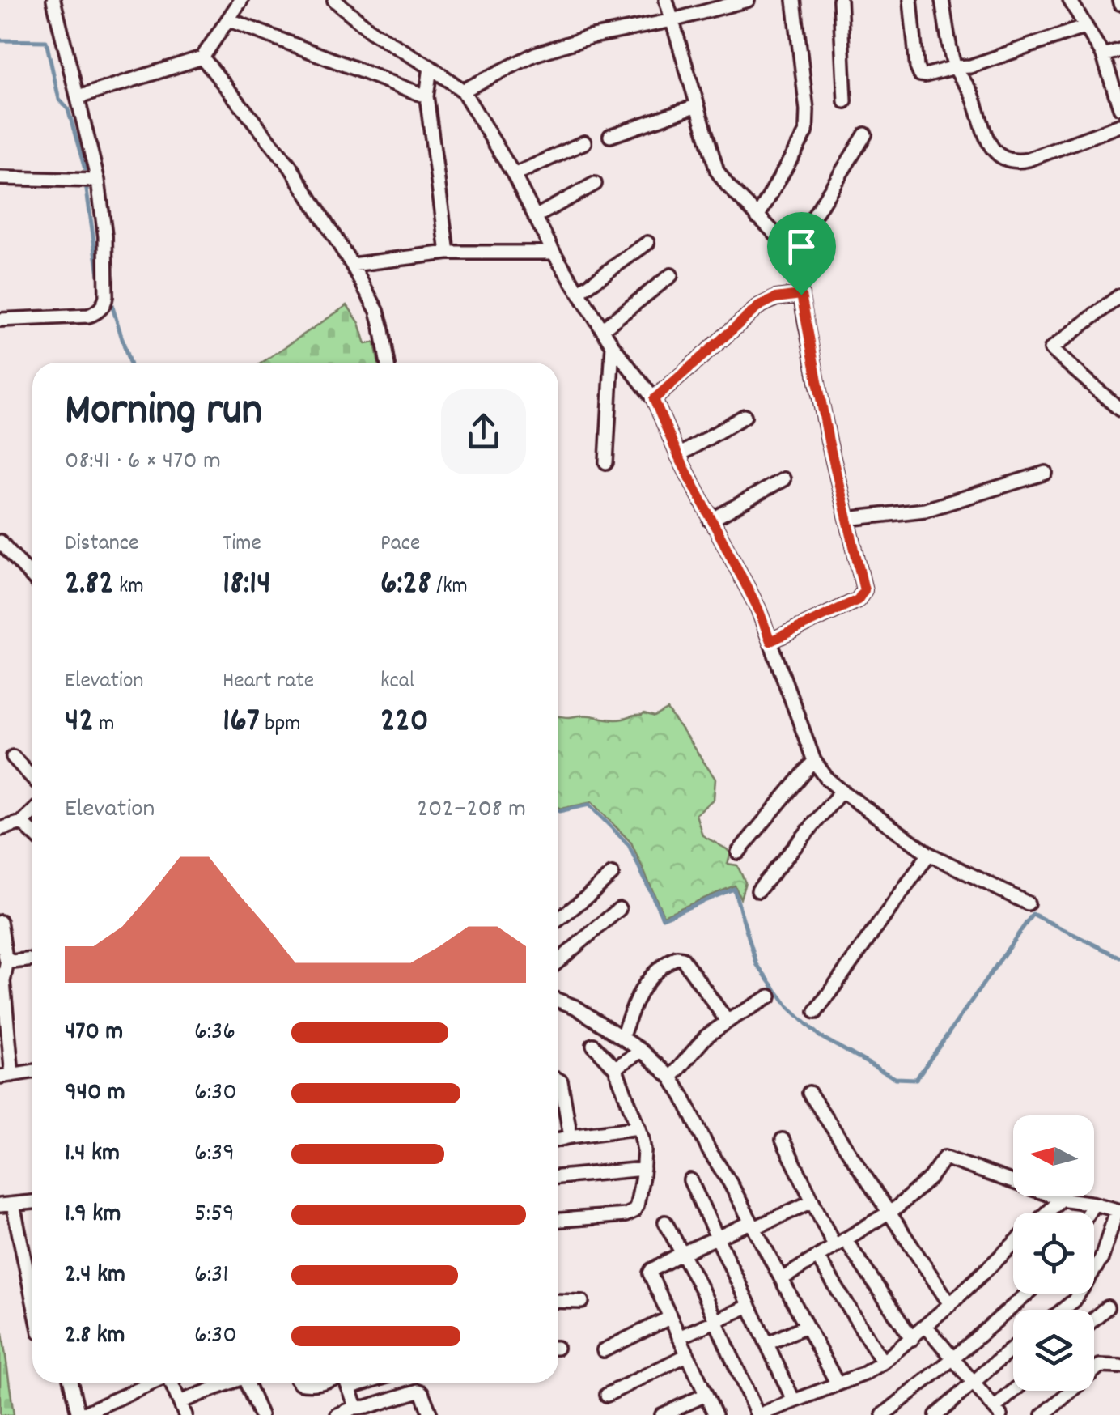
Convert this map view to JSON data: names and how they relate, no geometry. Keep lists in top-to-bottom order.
{
  "north": "left",
  "page": {
    "heading": ["Morning run", "08:41 · 6 × 470 m"],
    "stats": [
      ["Distance", "2.82 km"],
      ["Time", "18:14"],
      ["Pace", "6:28 /km"],
      ["Elevation", "42 m"],
      ["Heart rate", "167 bpm"],
      ["kcal", "220"]
    ],
    "chart": ["Elevation", "202–208 m"],
    "list": [
      {
        "name": "470 m",
        "note": "6:36"
      },
      {
        "name": "940 m",
        "note": "6:30"
      },
      {
        "name": "1.4 km",
        "note": "6:39"
      },
      {
        "name": "1.9 km",
        "note": "5:59"
      },
      {
        "name": "2.4 km",
        "note": "6:31"
      },
      {
        "name": "2.8 km",
        "note": "6:30"
      }
    ]
  }
}
